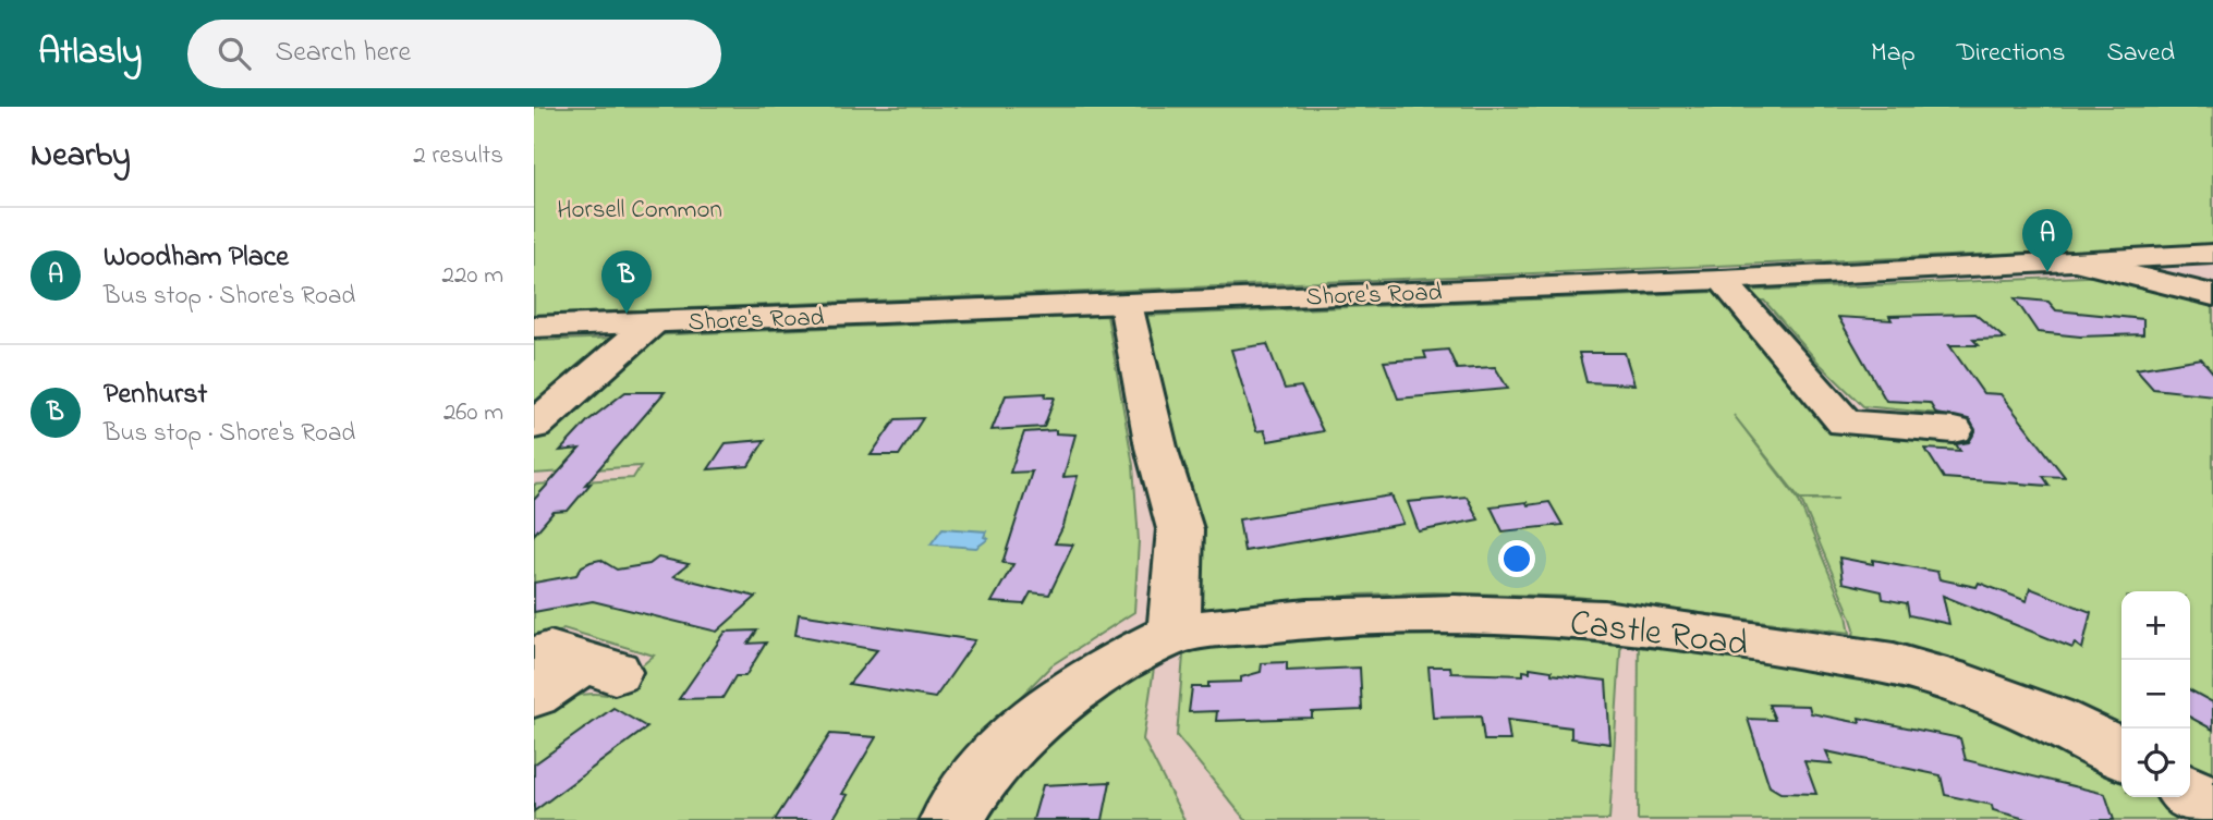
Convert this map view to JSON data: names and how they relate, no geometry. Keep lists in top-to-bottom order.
{
  "streets": {
    "street": ["Shore's Road", "Castle Road"]
  },
  "parks": ["Horsell Common"],
  "page": {
    "header": "Atlasly",
    "search": "Search here",
    "nav": ["Map", "Directions", "Saved"],
    "heading": ["Nearby", "2 results"],
    "list": [
      {
        "mark": "A",
        "name": "Woodham Place",
        "note": "Bus stop · Shore's Road",
        "value": "220 m"
      },
      {
        "mark": "B",
        "name": "Penhurst",
        "note": "Bus stop · Shore's Road",
        "value": "260 m"
      }
    ],
    "pins": ["A", "B"],
    "map_buttons": ["+", "−"]
  }
}
